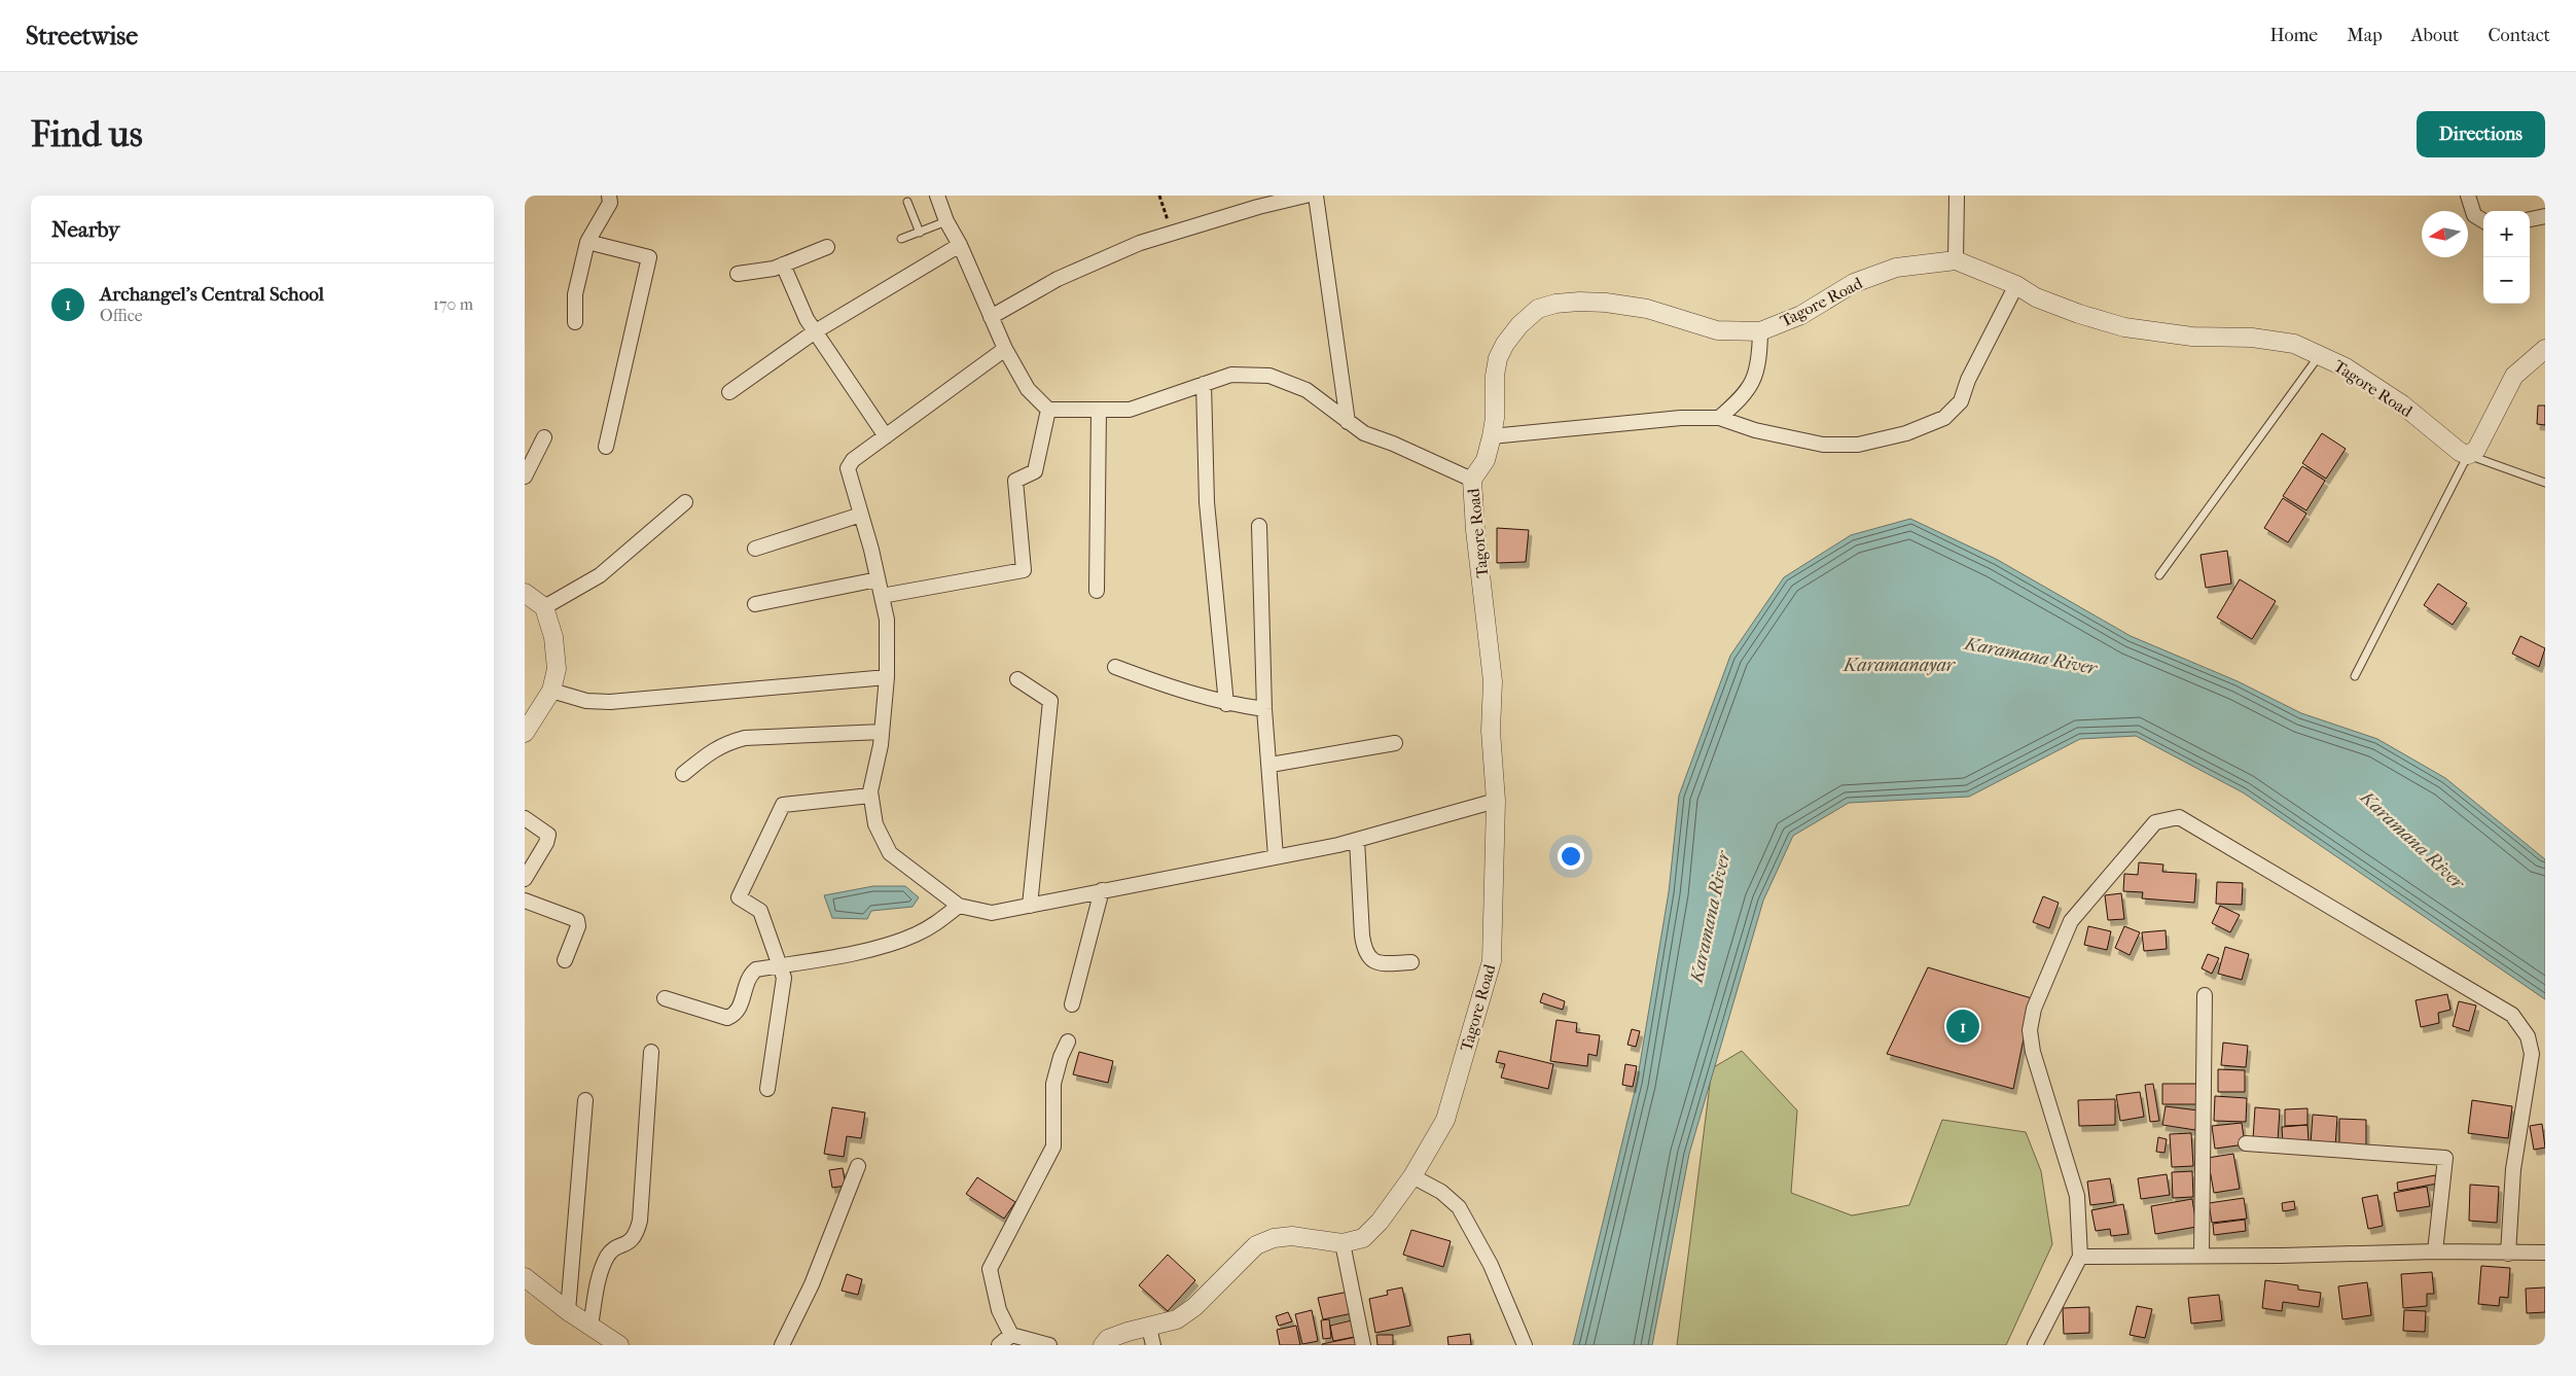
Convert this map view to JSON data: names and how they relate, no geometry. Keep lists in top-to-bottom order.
{
  "streets": {
    "street": ["Tagore Road"]
  },
  "water": ["Karamana River", "Karamanayar"],
  "north": "left",
  "page": {
    "header": "Streetwise",
    "nav": [
      "Home",
      "Map",
      "About",
      "Contact"
    ],
    "buttons": "Directions",
    "title": "Find us",
    "heading": "Nearby",
    "map_buttons": ["+", "−"],
    "list": [
      {
        "mark": "1",
        "name": "Archangel's Central School",
        "note": "Office",
        "value": "170 m"
      }
    ],
    "pins": "1"
  }
}
